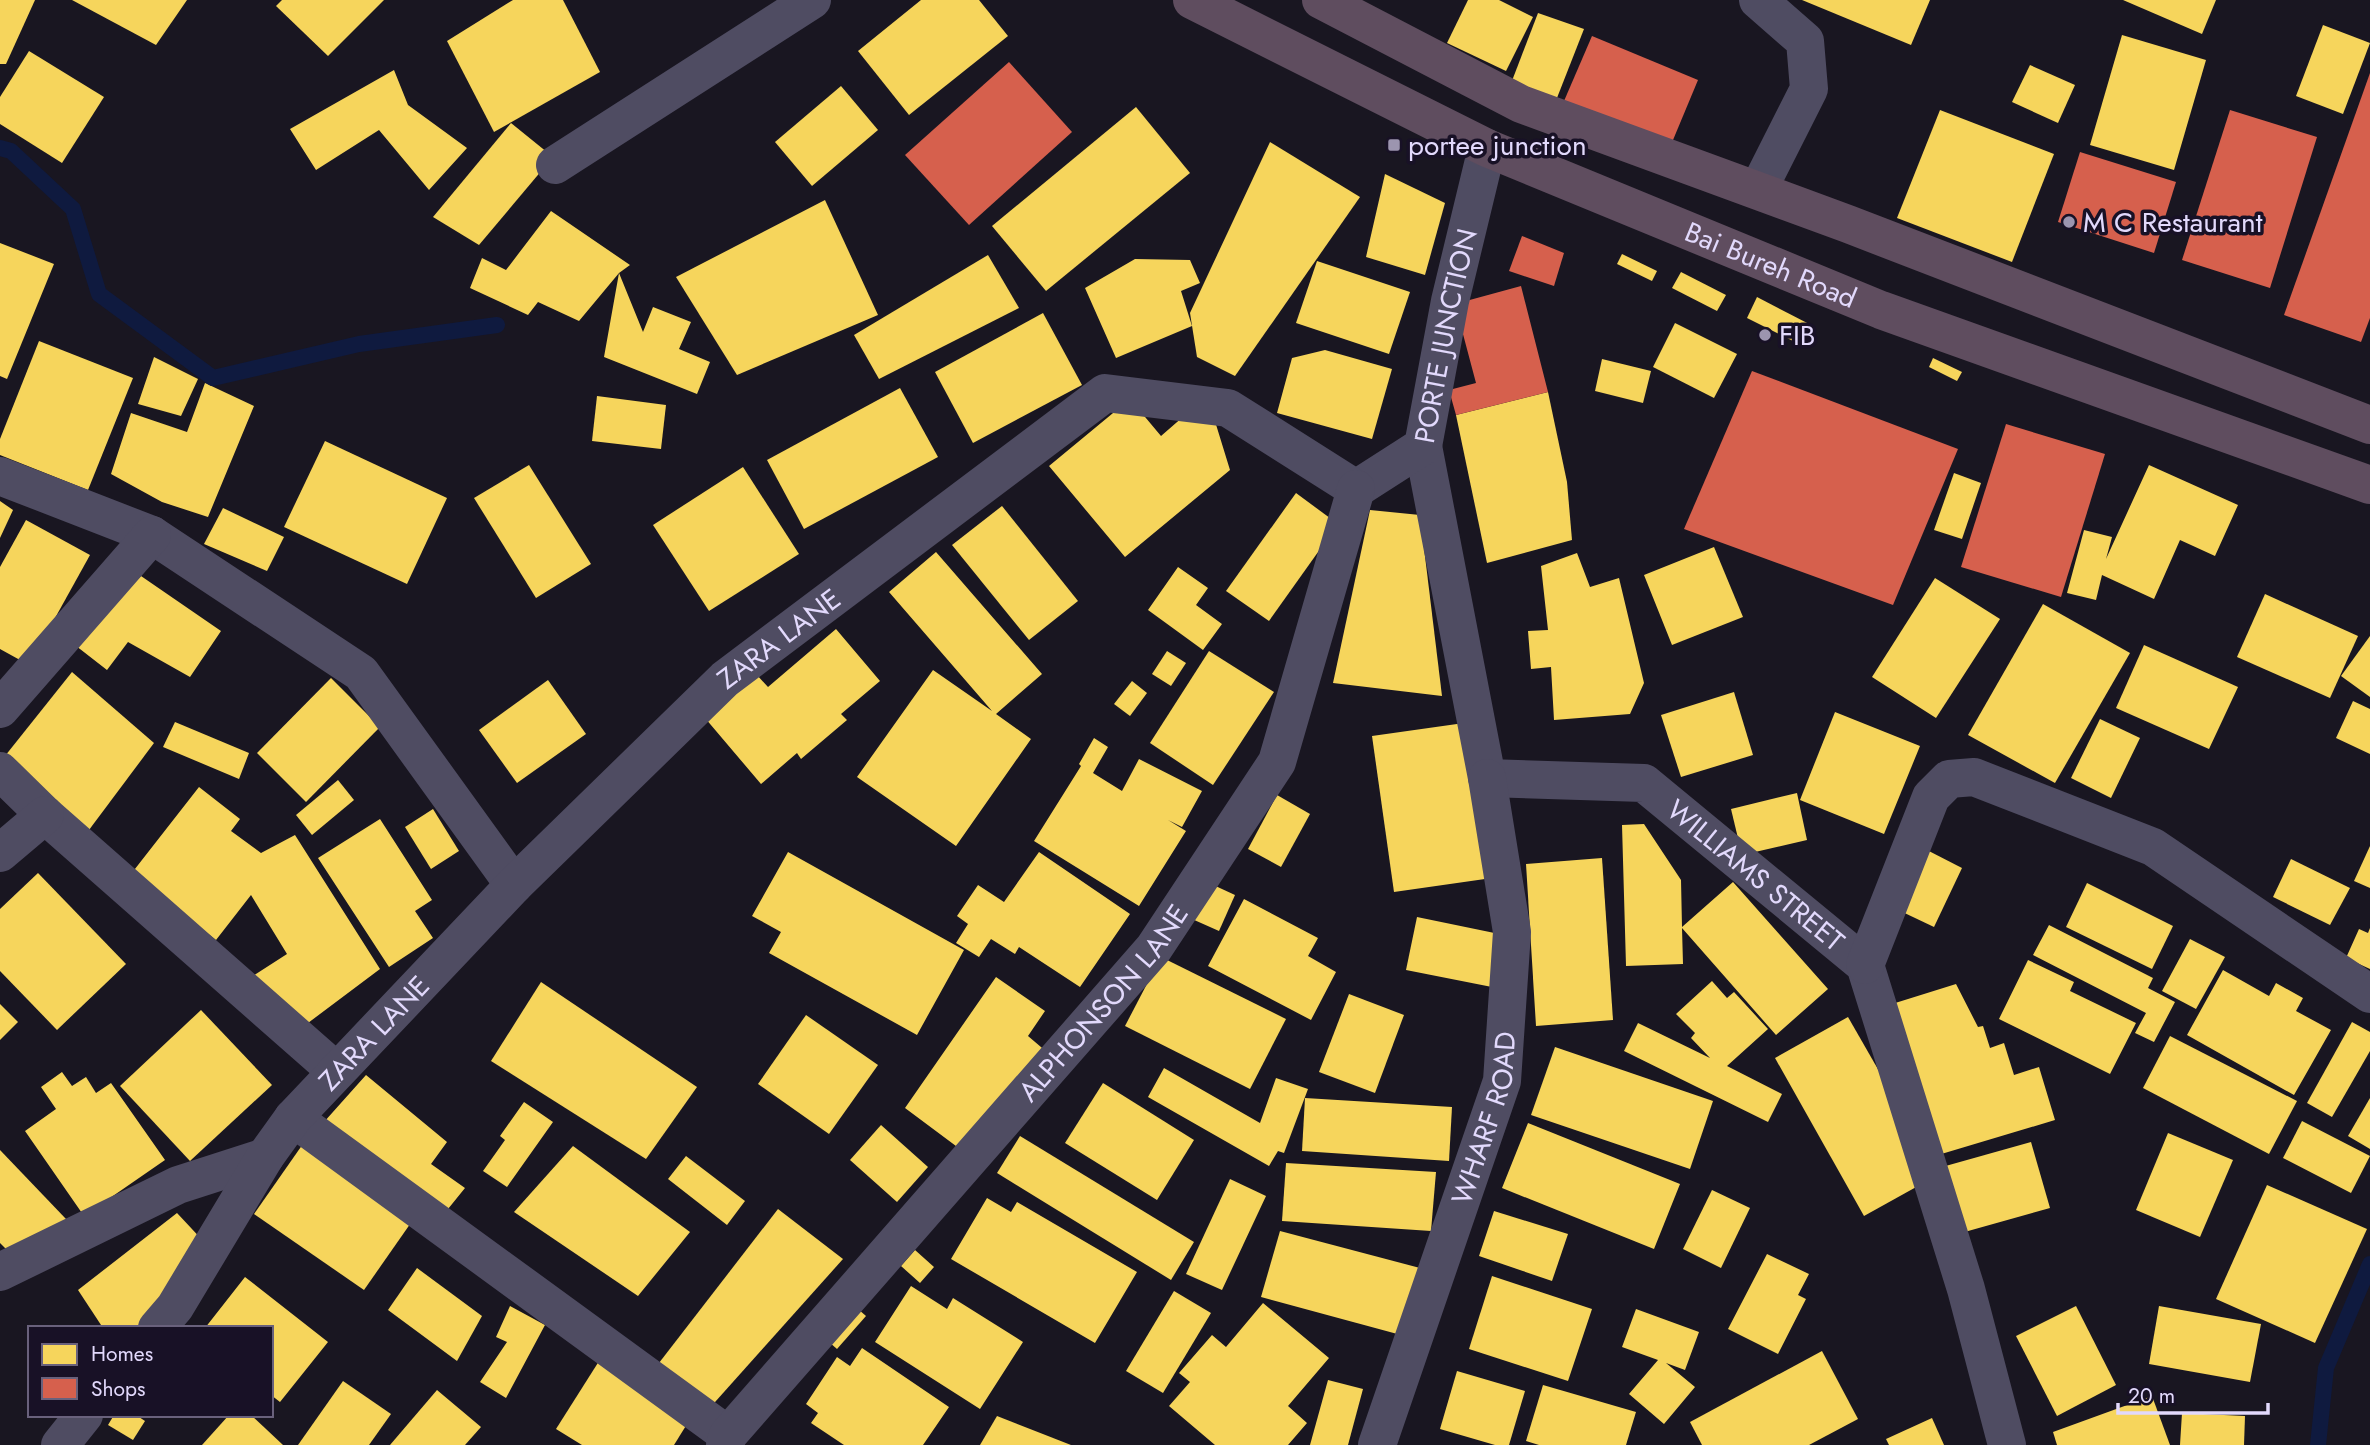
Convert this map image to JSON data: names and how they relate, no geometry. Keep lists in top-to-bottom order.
{
  "streets": {
    "highway": ["Bai Bureh Road"],
    "street": [
      "PORTE JUNCTION",
      "ZARA LANE",
      "WILLIAMS STREET",
      "ALPHONSON LANE",
      "WHARF ROAD"
    ]
  },
  "crossings": [
    ["Bai Bureh Road", "PORTE JUNCTION"],
    ["PORTE JUNCTION", "ZARA LANE"],
    ["PORTE JUNCTION", "ALPHONSON LANE"],
    ["ZARA LANE", "ALPHONSON LANE"],
    ["WILLIAMS STREET", "WHARF ROAD"]
  ],
  "places": {
    "transit": ["portee junction"],
    "other": ["M C Restaurant", "FIB"]
  },
  "legend": ["Homes", "Shops"],
  "scale_bar": "20 m"
}
